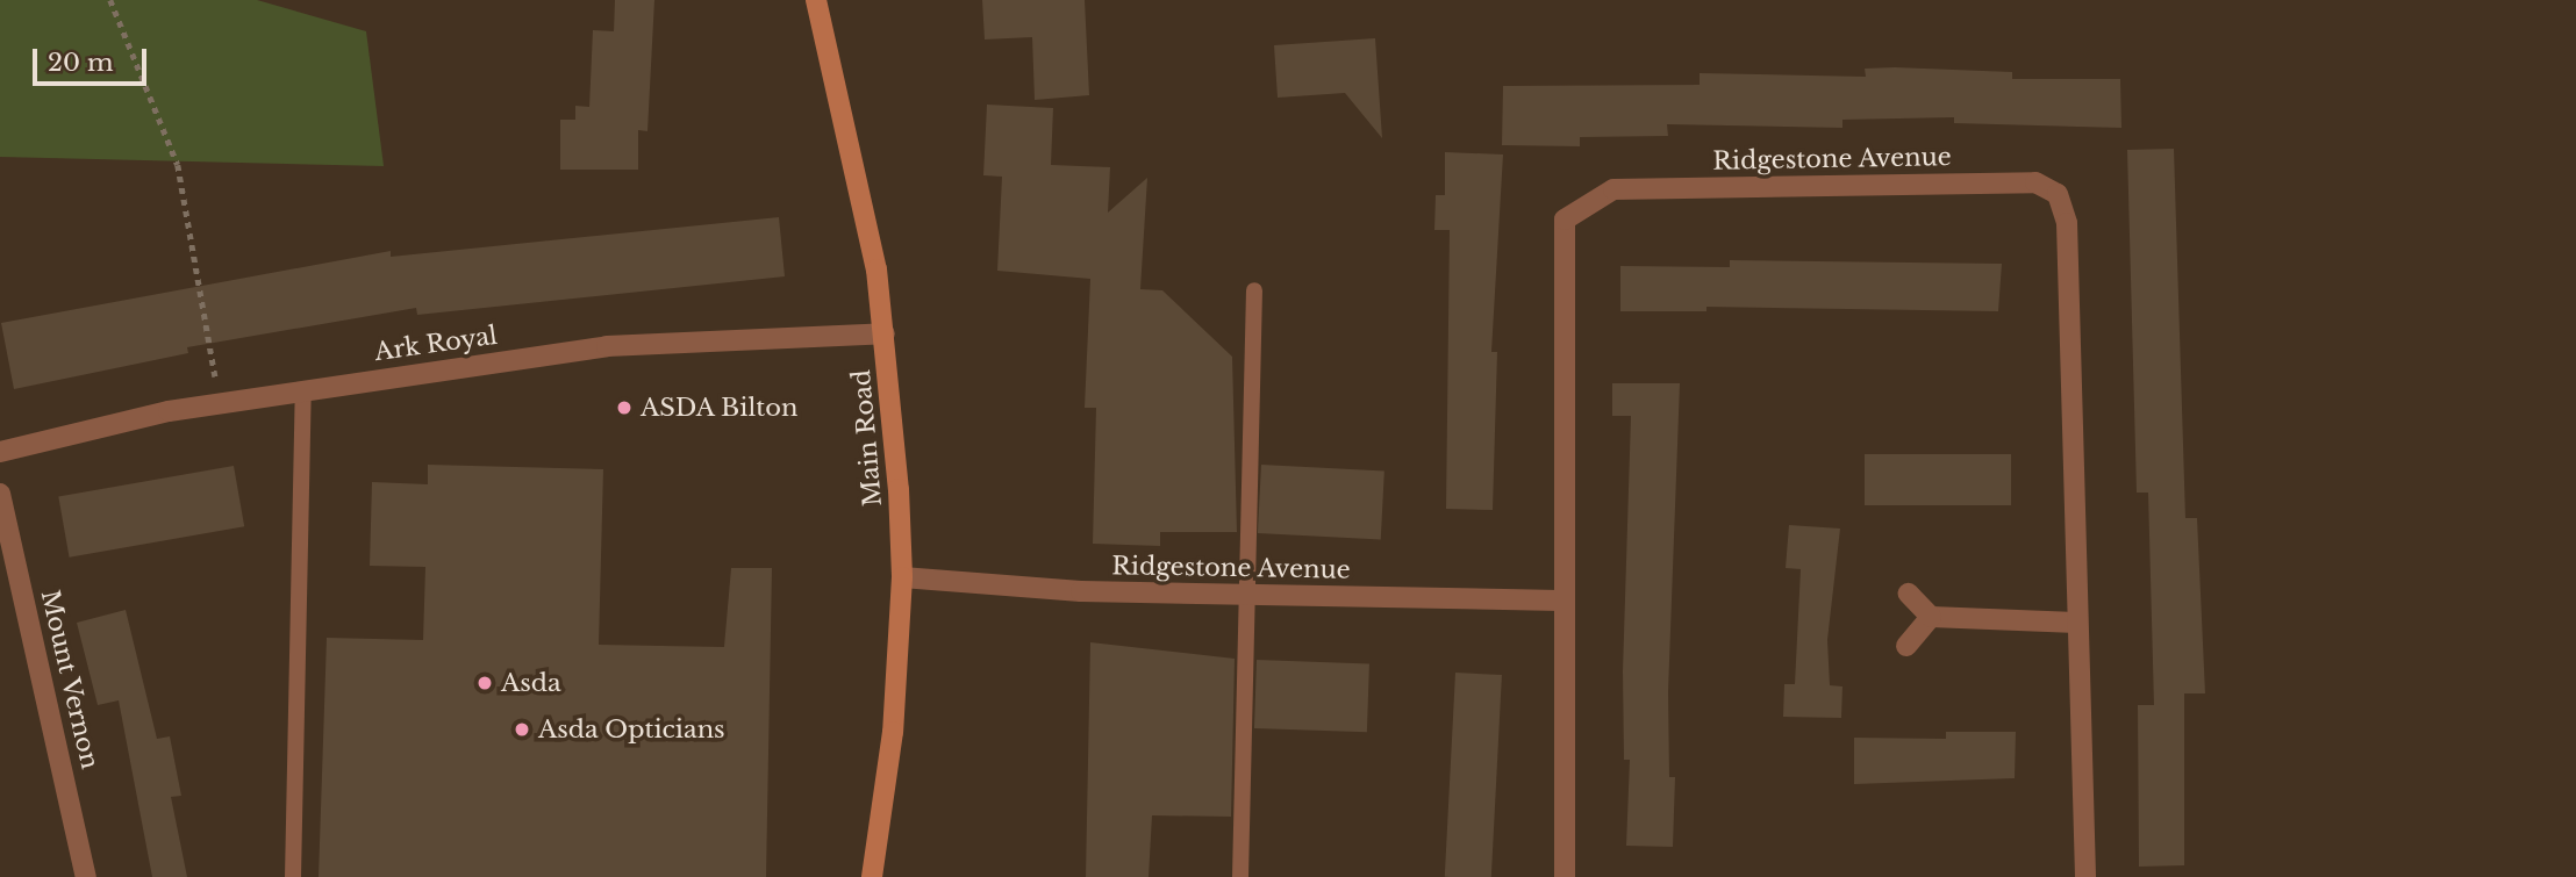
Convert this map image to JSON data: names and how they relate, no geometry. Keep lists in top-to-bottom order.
{
  "streets": {
    "main road": ["Main Road"],
    "street": ["Ridgestone Avenue", "Ark Royal", "Mount Vernon"]
  },
  "crossings": [
    ["Ridgestone Avenue", "Main Road"],
    ["Ark Royal", "Main Road"]
  ],
  "places": ["ASDA Bilton", "Asda", "Asda Opticians"],
  "scale_bar": "20 m"
}
